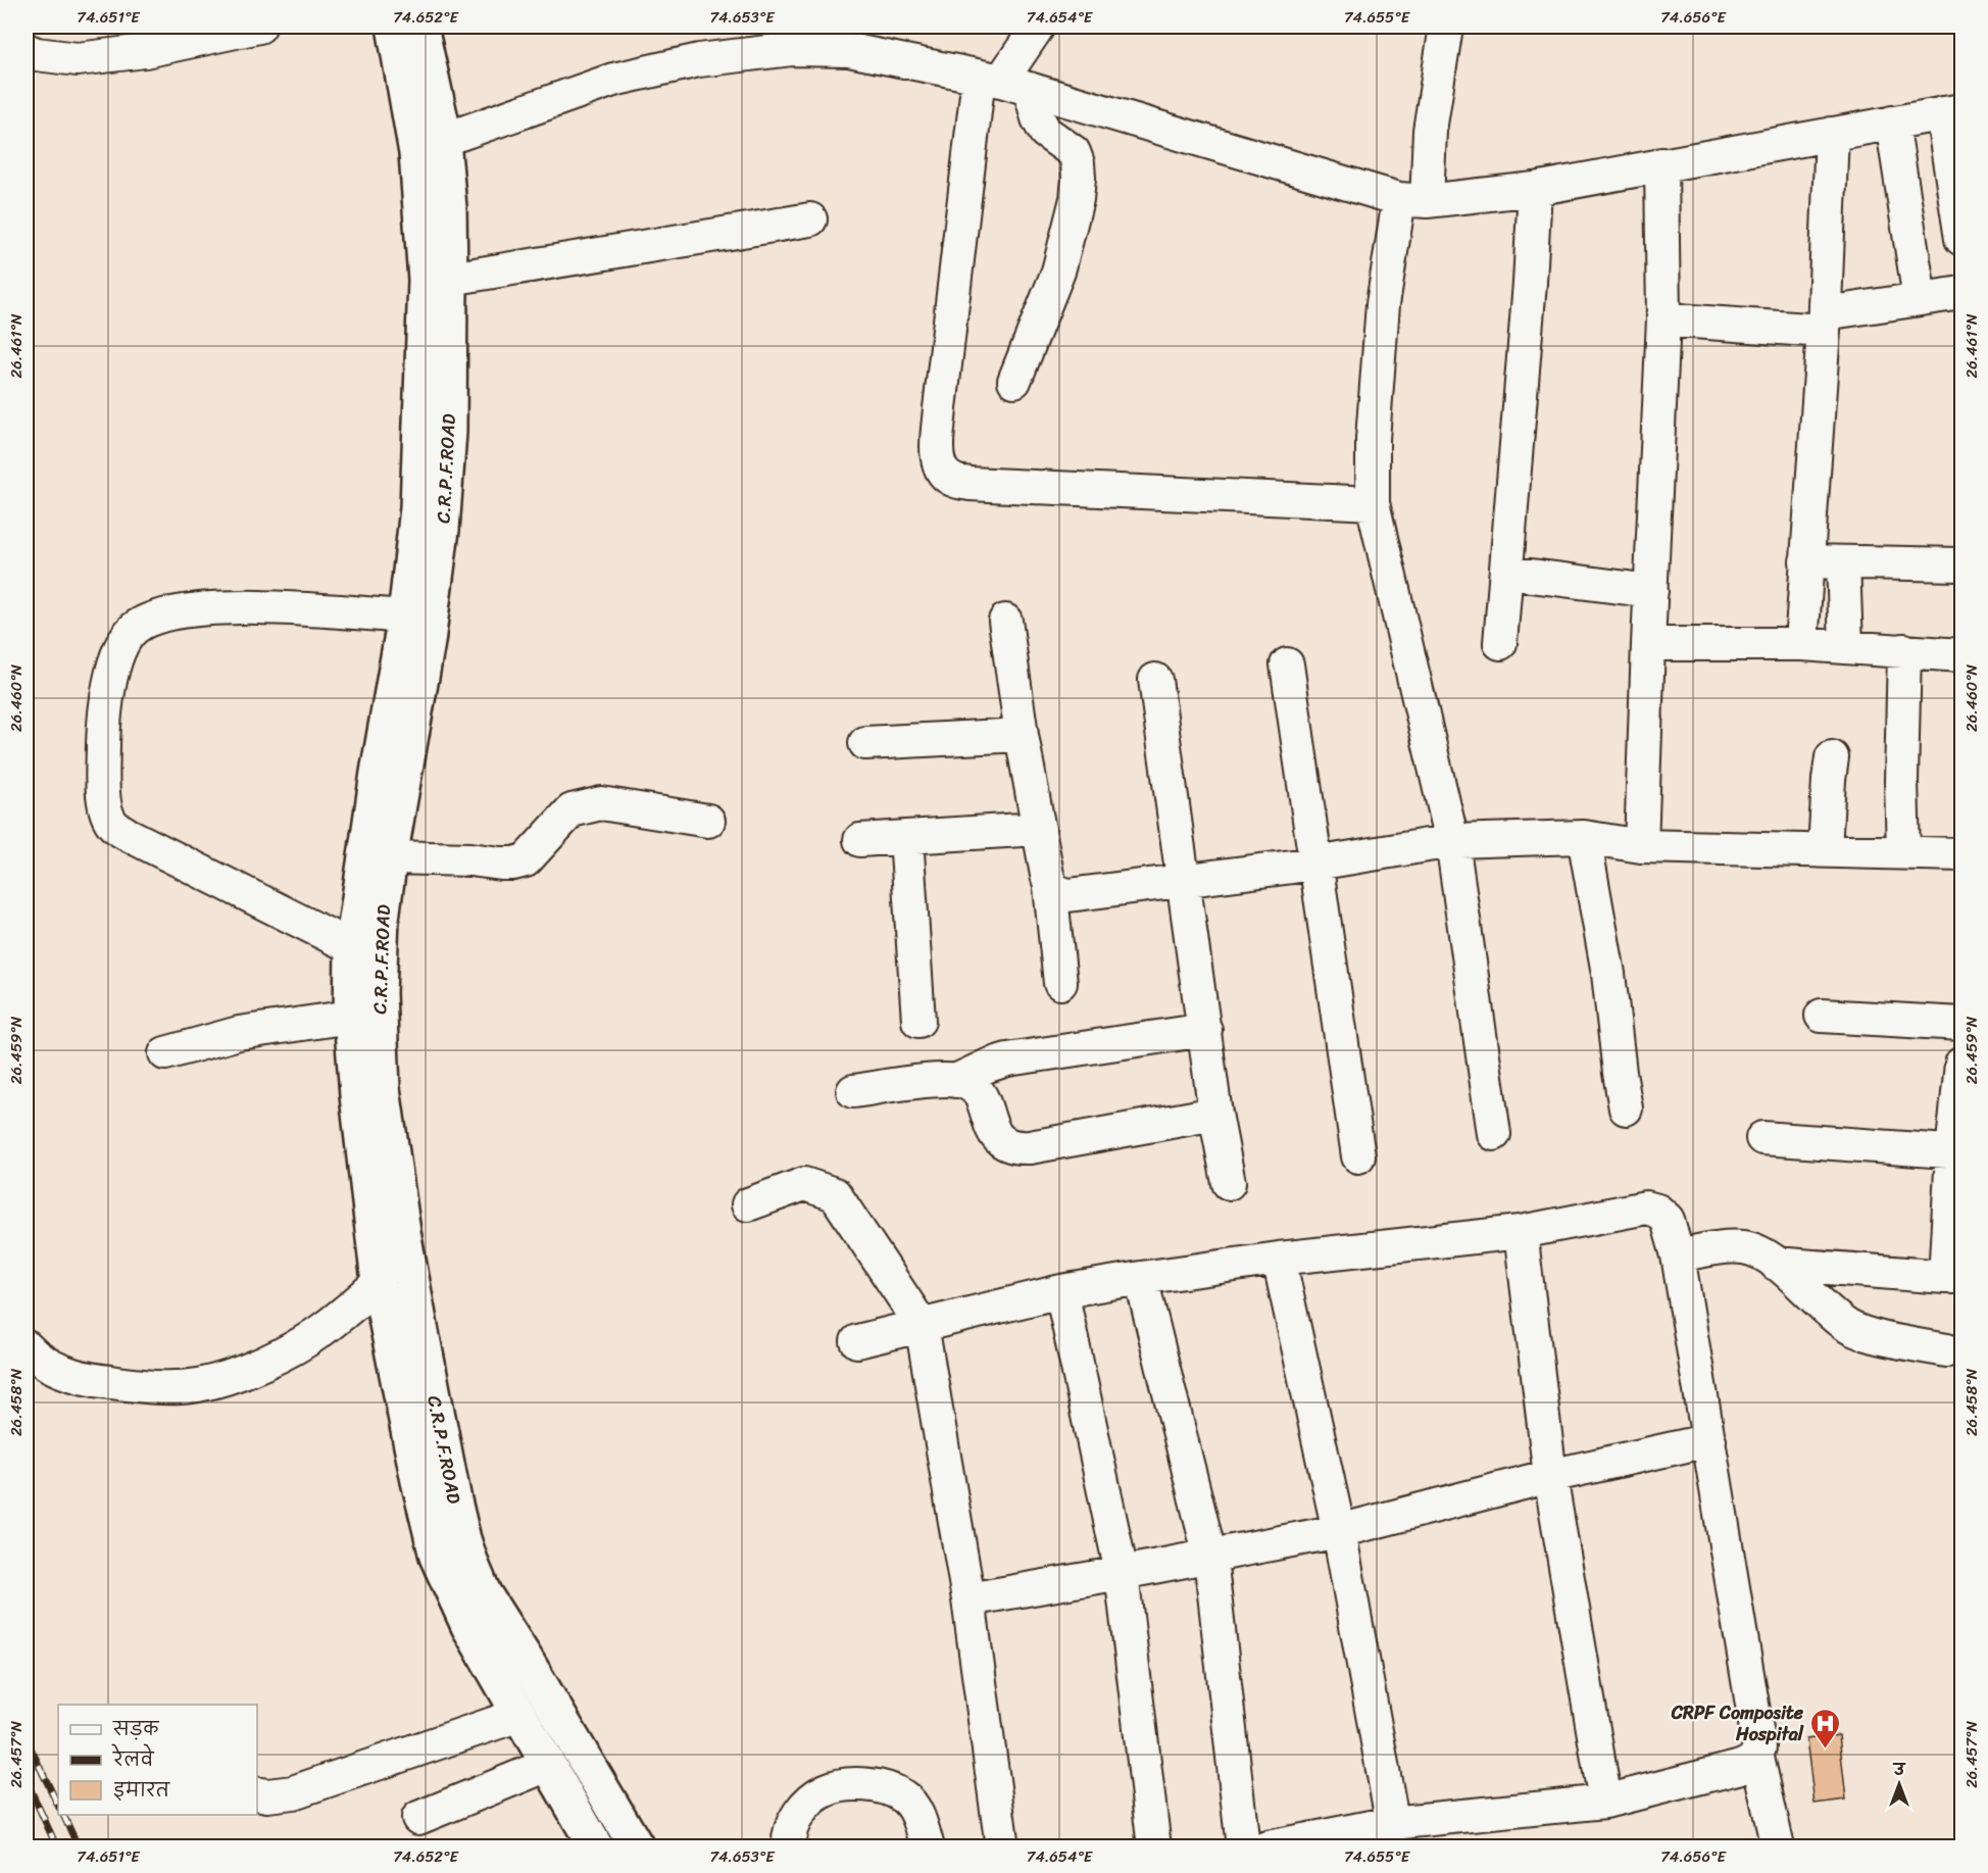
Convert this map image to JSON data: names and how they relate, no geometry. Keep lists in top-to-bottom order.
{
  "streets": {
    "main road": ["C.R.P.F.ROAD"]
  },
  "places": {
    "hospital": ["CRPF Composite Hospital"]
  },
  "legend": ["सड़क", "रेलवे", "इमारत"],
  "north": "top",
  "coordinates": [
    "74.651°E",
    "74.652°E",
    "74.653°E",
    "74.654°E",
    "74.655°E",
    "74.656°E",
    "26.461°N",
    "26.460°N",
    "26.459°N",
    "26.458°N",
    "26.457°N"
  ]
}
